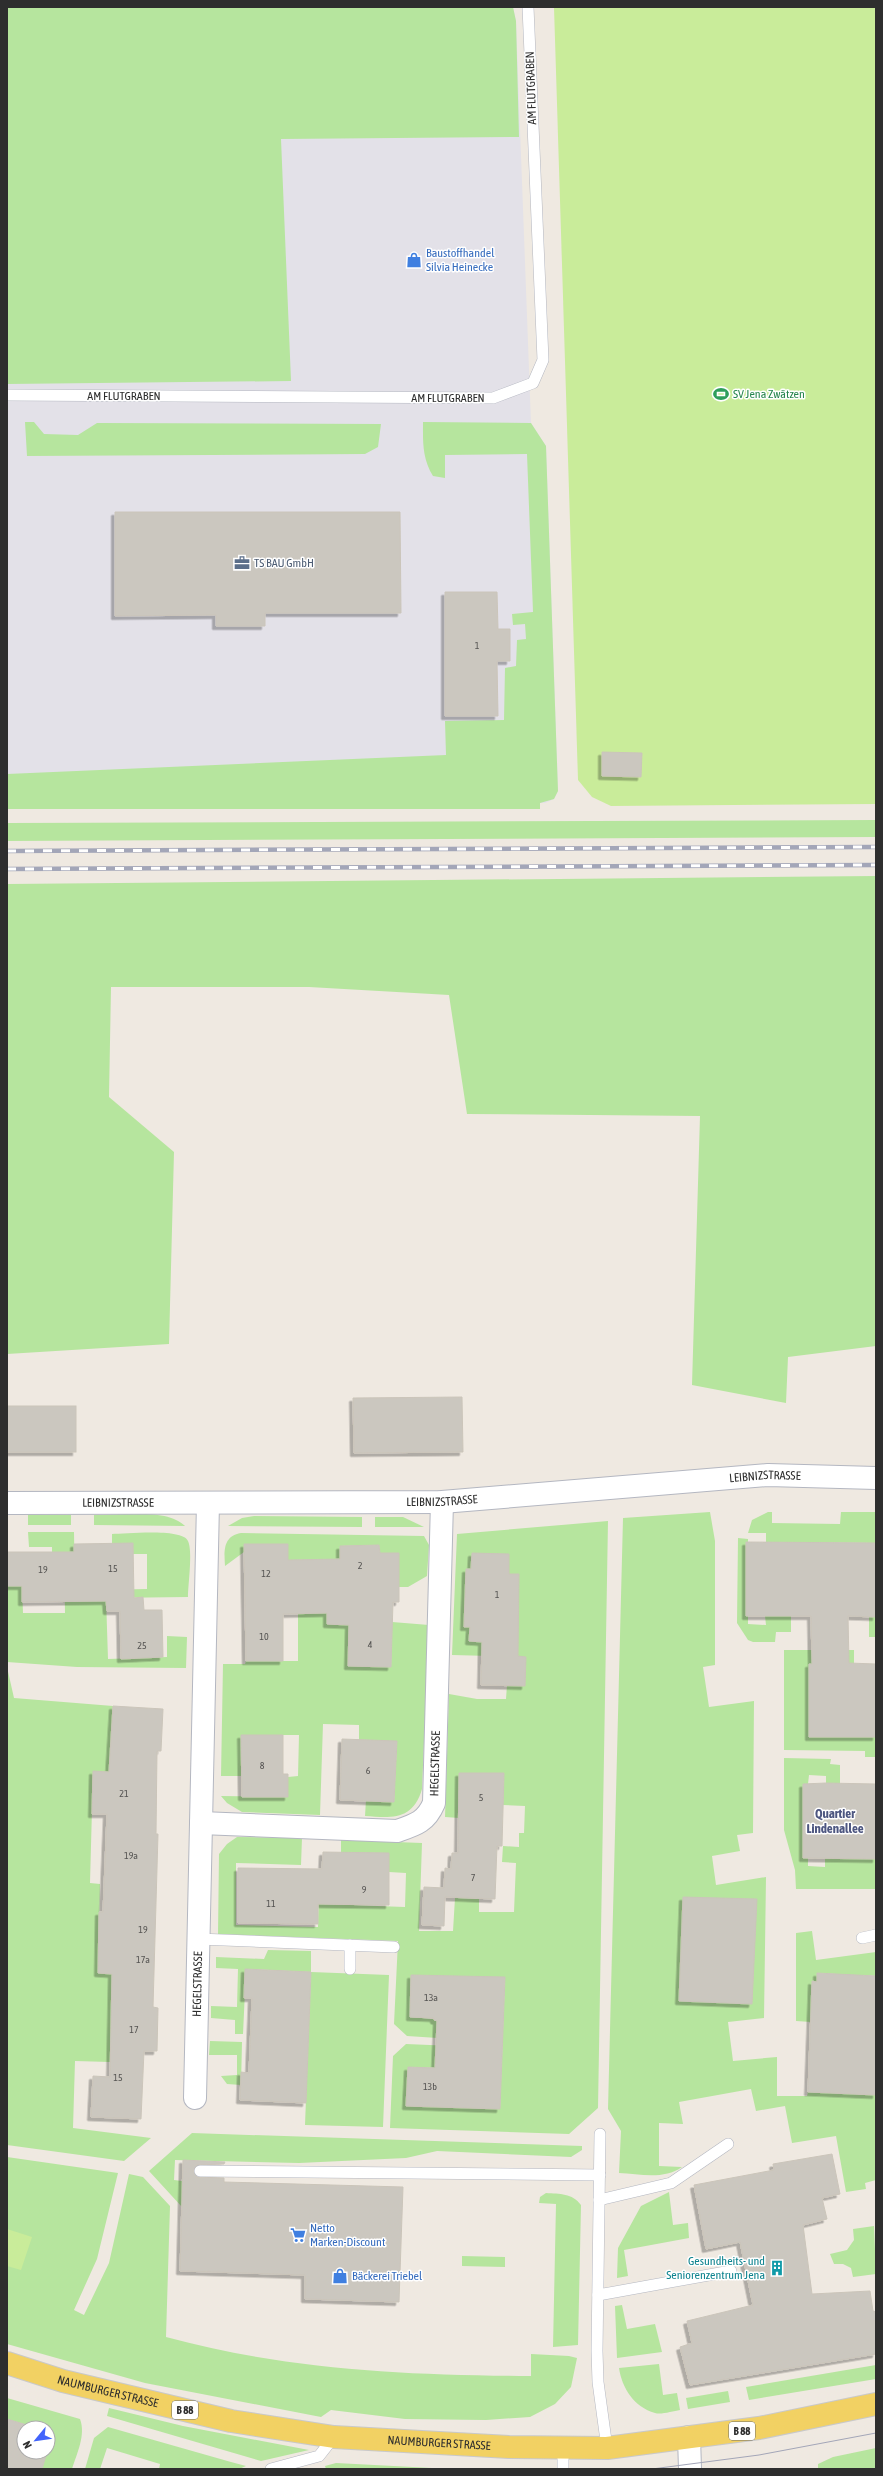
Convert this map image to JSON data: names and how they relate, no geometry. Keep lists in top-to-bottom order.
{
  "streets": {
    "main road": ["NAUMBURGER STRASSE", "B 88"],
    "street": ["LEIBNIZSTRASSE", "HEGELSTRASSE"],
    "lane": ["AM FLUTGRABEN"]
  },
  "crossings": [
    ["LEIBNIZSTRASSE", "HEGELSTRASSE"]
  ],
  "districts": ["Quartier Lindenallee"],
  "places": {
    "shop": ["Baustoffhandel Silvia Heinecke", "Bäckerei Triebel"],
    "sports": ["SV Jena Zwätzen"],
    "office": ["TS BAU GmbH"],
    "supermarket": ["Netto Marken-Discount"],
    "building": ["Gesundheits- und Seniorenzentrum Jena"]
  },
  "house_numbers": [
    "1",
    "2",
    "15",
    "19",
    "12",
    "1",
    "10",
    "4",
    "25",
    "8",
    "6",
    "21",
    "5",
    "19a",
    "7",
    "9",
    "11",
    "19",
    "17a",
    "13a",
    "17",
    "15",
    "13b"
  ],
  "north": "bottom left"
}
